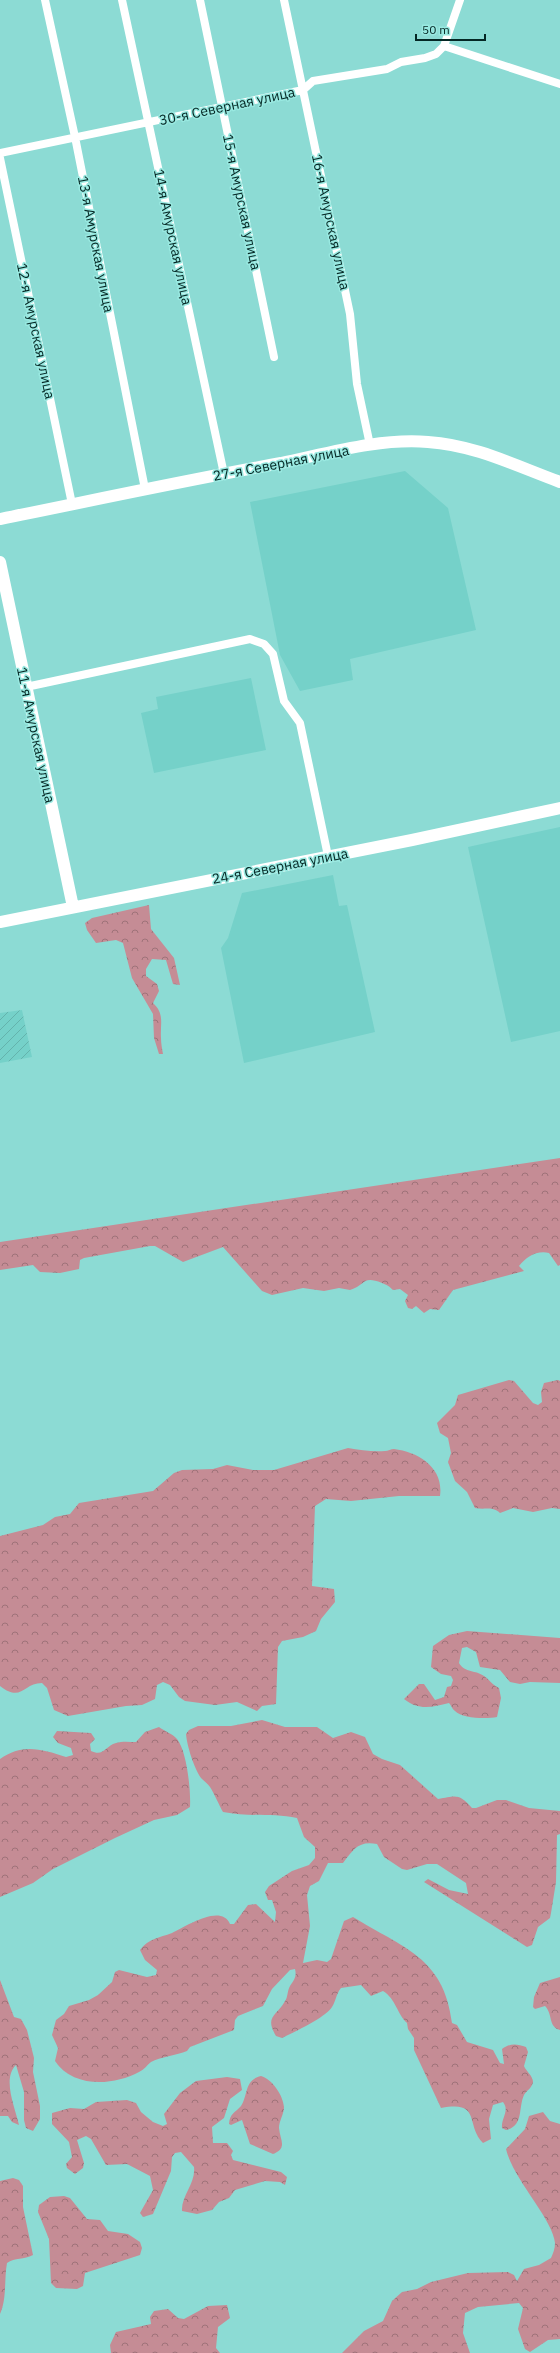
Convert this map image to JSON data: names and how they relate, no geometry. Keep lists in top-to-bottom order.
{
  "streets": {
    "street": [
      "30-я Северная улица",
      "15-я Амурская улица",
      "16-я Амурская улица",
      "14-я Амурская улица",
      "13-я Амурская улица",
      "12-я Амурская улица",
      "27-я Северная улица",
      "11-я Амурская улица",
      "24-я Северная улица"
    ]
  },
  "crossings": [
    ["30-я Северная улица", "15-я Амурская улица"],
    ["30-я Северная улица", "16-я Амурская улица"],
    ["30-я Северная улица", "14-я Амурская улица"],
    ["30-я Северная улица", "13-я Амурская улица"],
    ["16-я Амурская улица", "27-я Северная улица"],
    ["14-я Амурская улица", "27-я Северная улица"],
    ["13-я Амурская улица", "27-я Северная улица"],
    ["12-я Амурская улица", "27-я Северная улица"],
    ["11-я Амурская улица", "24-я Северная улица"]
  ],
  "scale_bar": "50 m"
}
